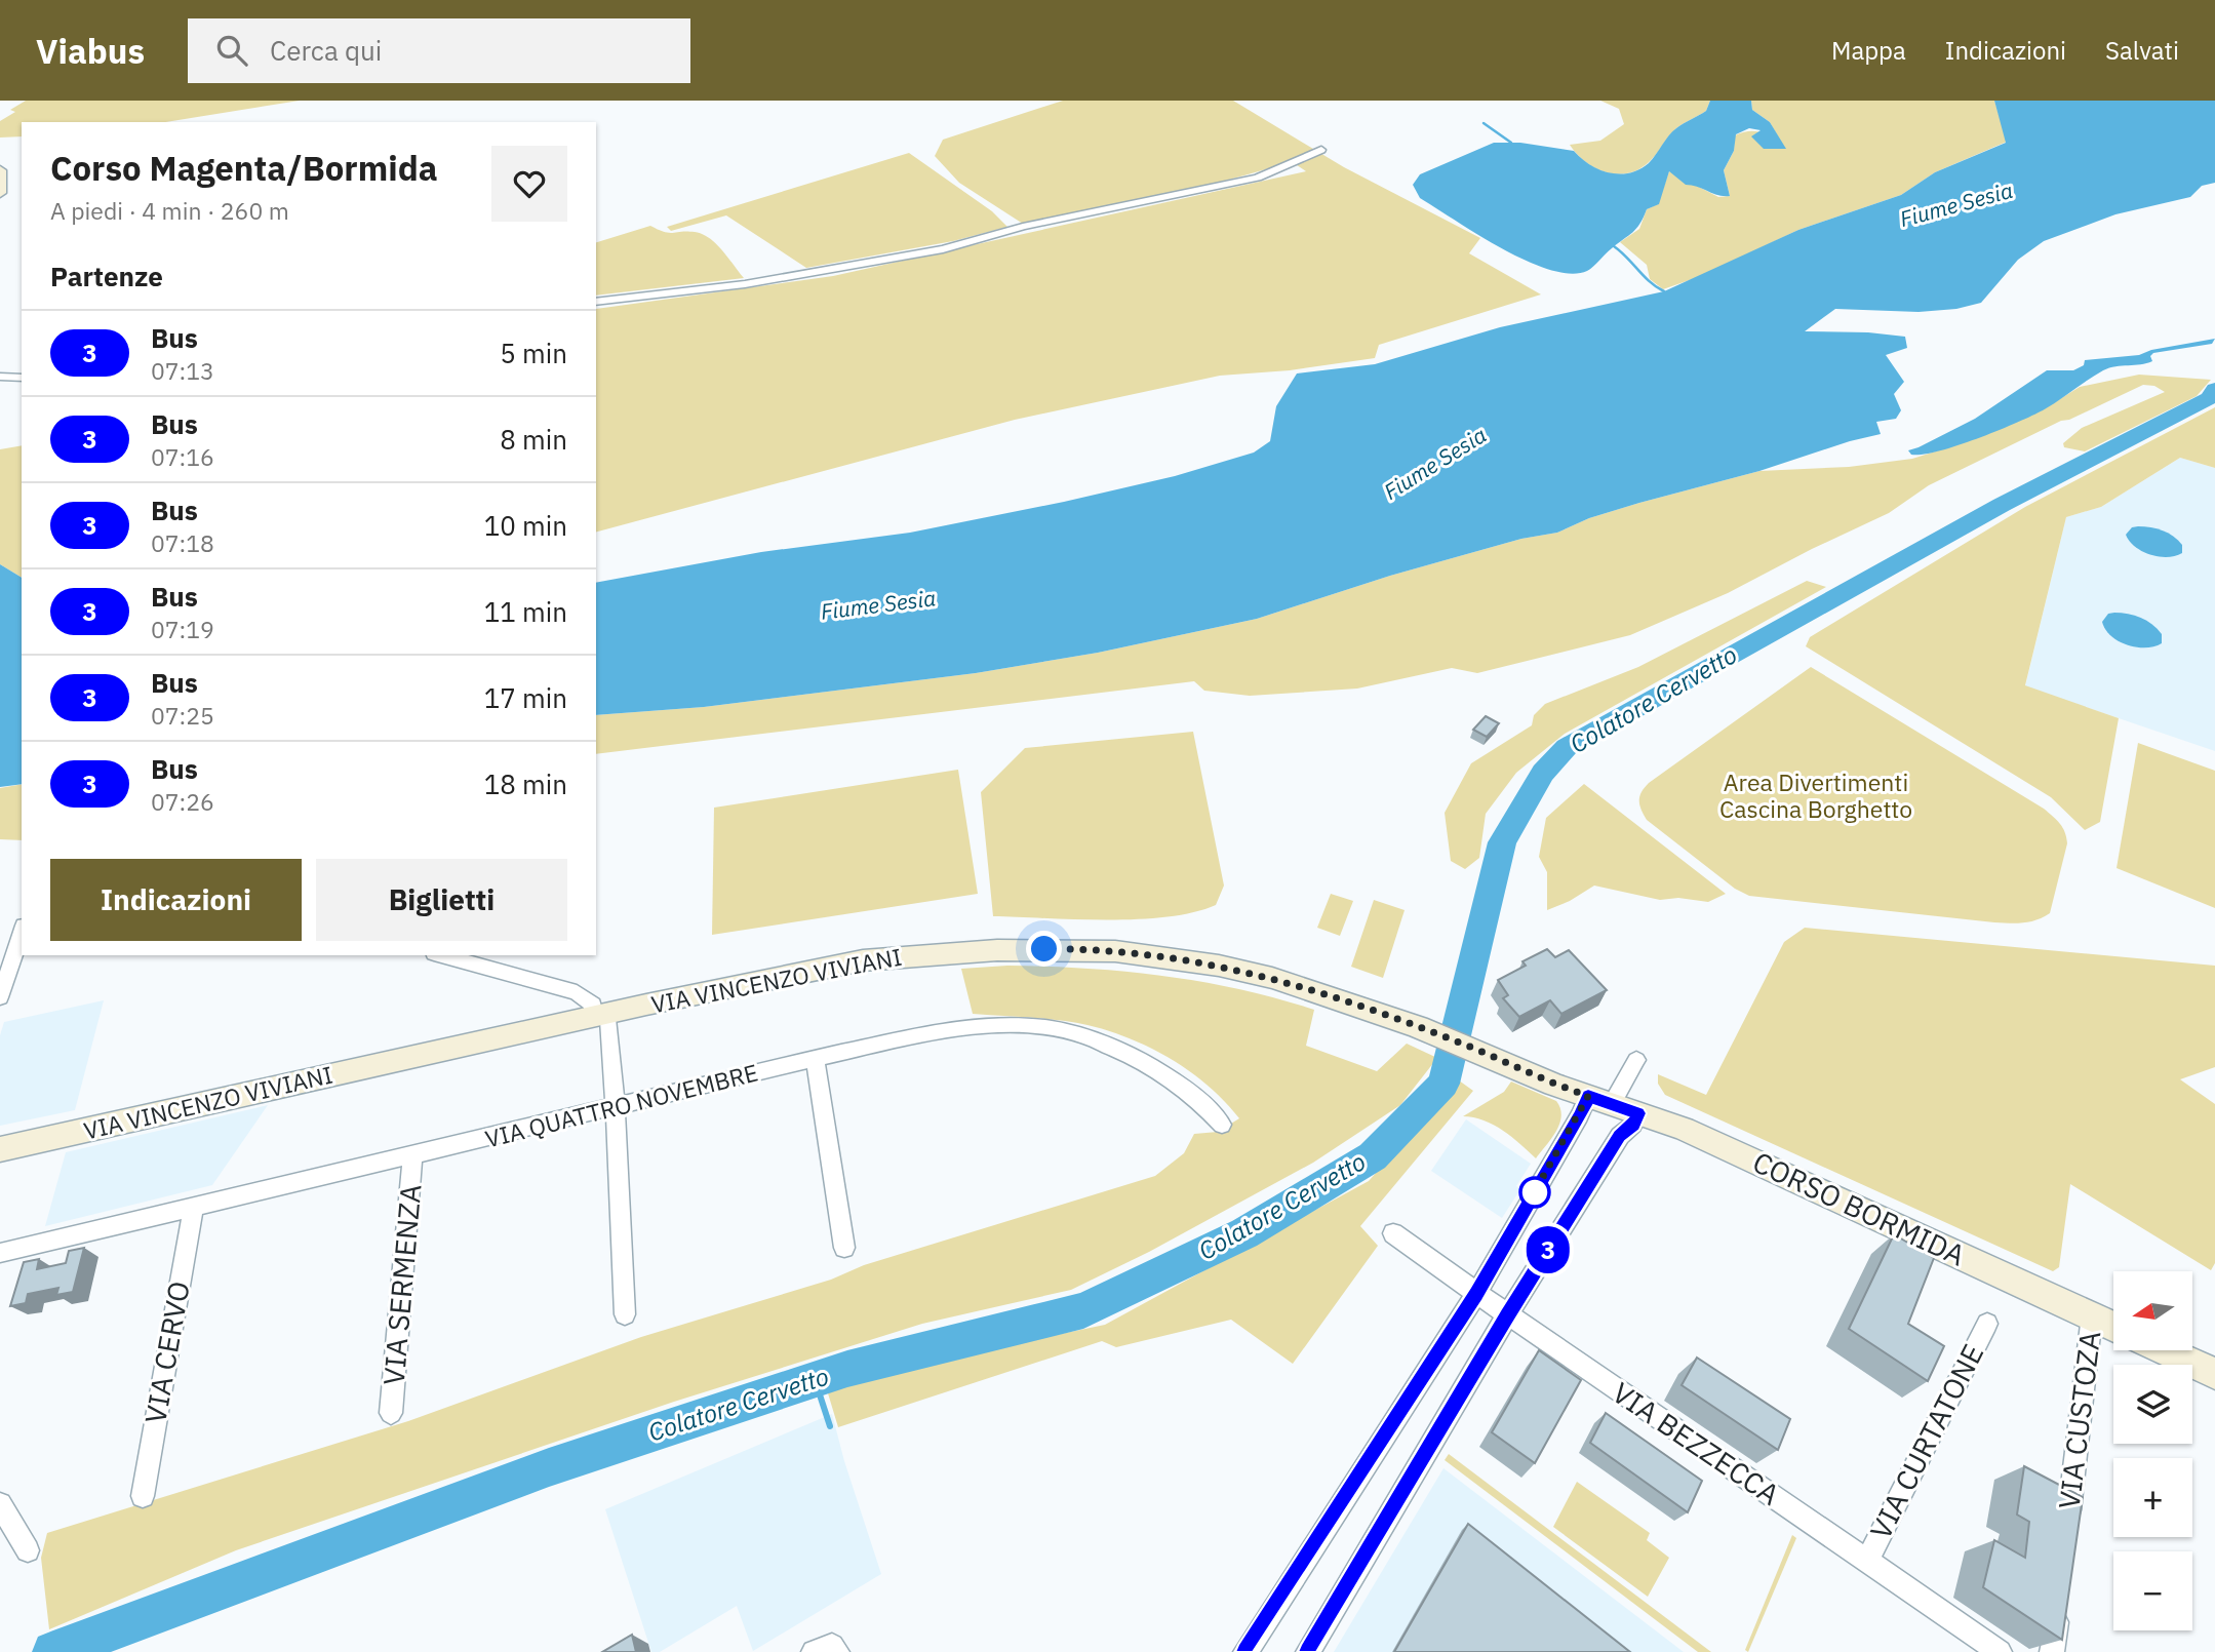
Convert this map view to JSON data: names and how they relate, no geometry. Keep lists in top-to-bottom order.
{
  "streets": {
    "main road": ["VIA VINCENZO VIVIANI", "CORSO BORMIDA"],
    "street": [
      "VIA QUATTRO NOVEMBRE",
      "VIA SERMENZA",
      "VIA CERVO",
      "VIA CUSTOZA",
      "VIA CURTATONE",
      "VIA BEZZECCA"
    ]
  },
  "crossings": [
    ["VIA VINCENZO VIVIANI", "CORSO BORMIDA"],
    ["VIA QUATTRO NOVEMBRE", "VIA SERMENZA"],
    ["VIA QUATTRO NOVEMBRE", "VIA CERVO"],
    ["CORSO BORMIDA", "VIA CUSTOZA"],
    ["VIA CURTATONE", "VIA BEZZECCA"]
  ],
  "water": ["Fiume Sesia", "Colatore Cervetto"],
  "parks": ["Area Divertimenti Cascina Borghetto"],
  "lines": ["bus line 3"],
  "north": "left",
  "page": {
    "header": "Viabus",
    "search": "Cerca qui",
    "nav": ["Mappa", "Indicazioni", "Salvati"],
    "on_map": "3",
    "heading": [
      ["Corso Magenta/Bormida", "A piedi · 4 min · 260 m"],
      "Partenze"
    ],
    "list": [
      {
        "mark": "3",
        "name": "Bus",
        "note": "07:13",
        "value": "5 min"
      },
      {
        "mark": "3",
        "name": "Bus",
        "note": "07:16",
        "value": "8 min"
      },
      {
        "mark": "3",
        "name": "Bus",
        "note": "07:18",
        "value": "10 min"
      },
      {
        "mark": "3",
        "name": "Bus",
        "note": "07:19",
        "value": "11 min"
      },
      {
        "mark": "3",
        "name": "Bus",
        "note": "07:25",
        "value": "17 min"
      },
      {
        "mark": "3",
        "name": "Bus",
        "note": "07:26",
        "value": "18 min"
      }
    ],
    "buttons": ["Indicazioni", "Biglietti"],
    "map_buttons": ["+", "−"]
  }
}
